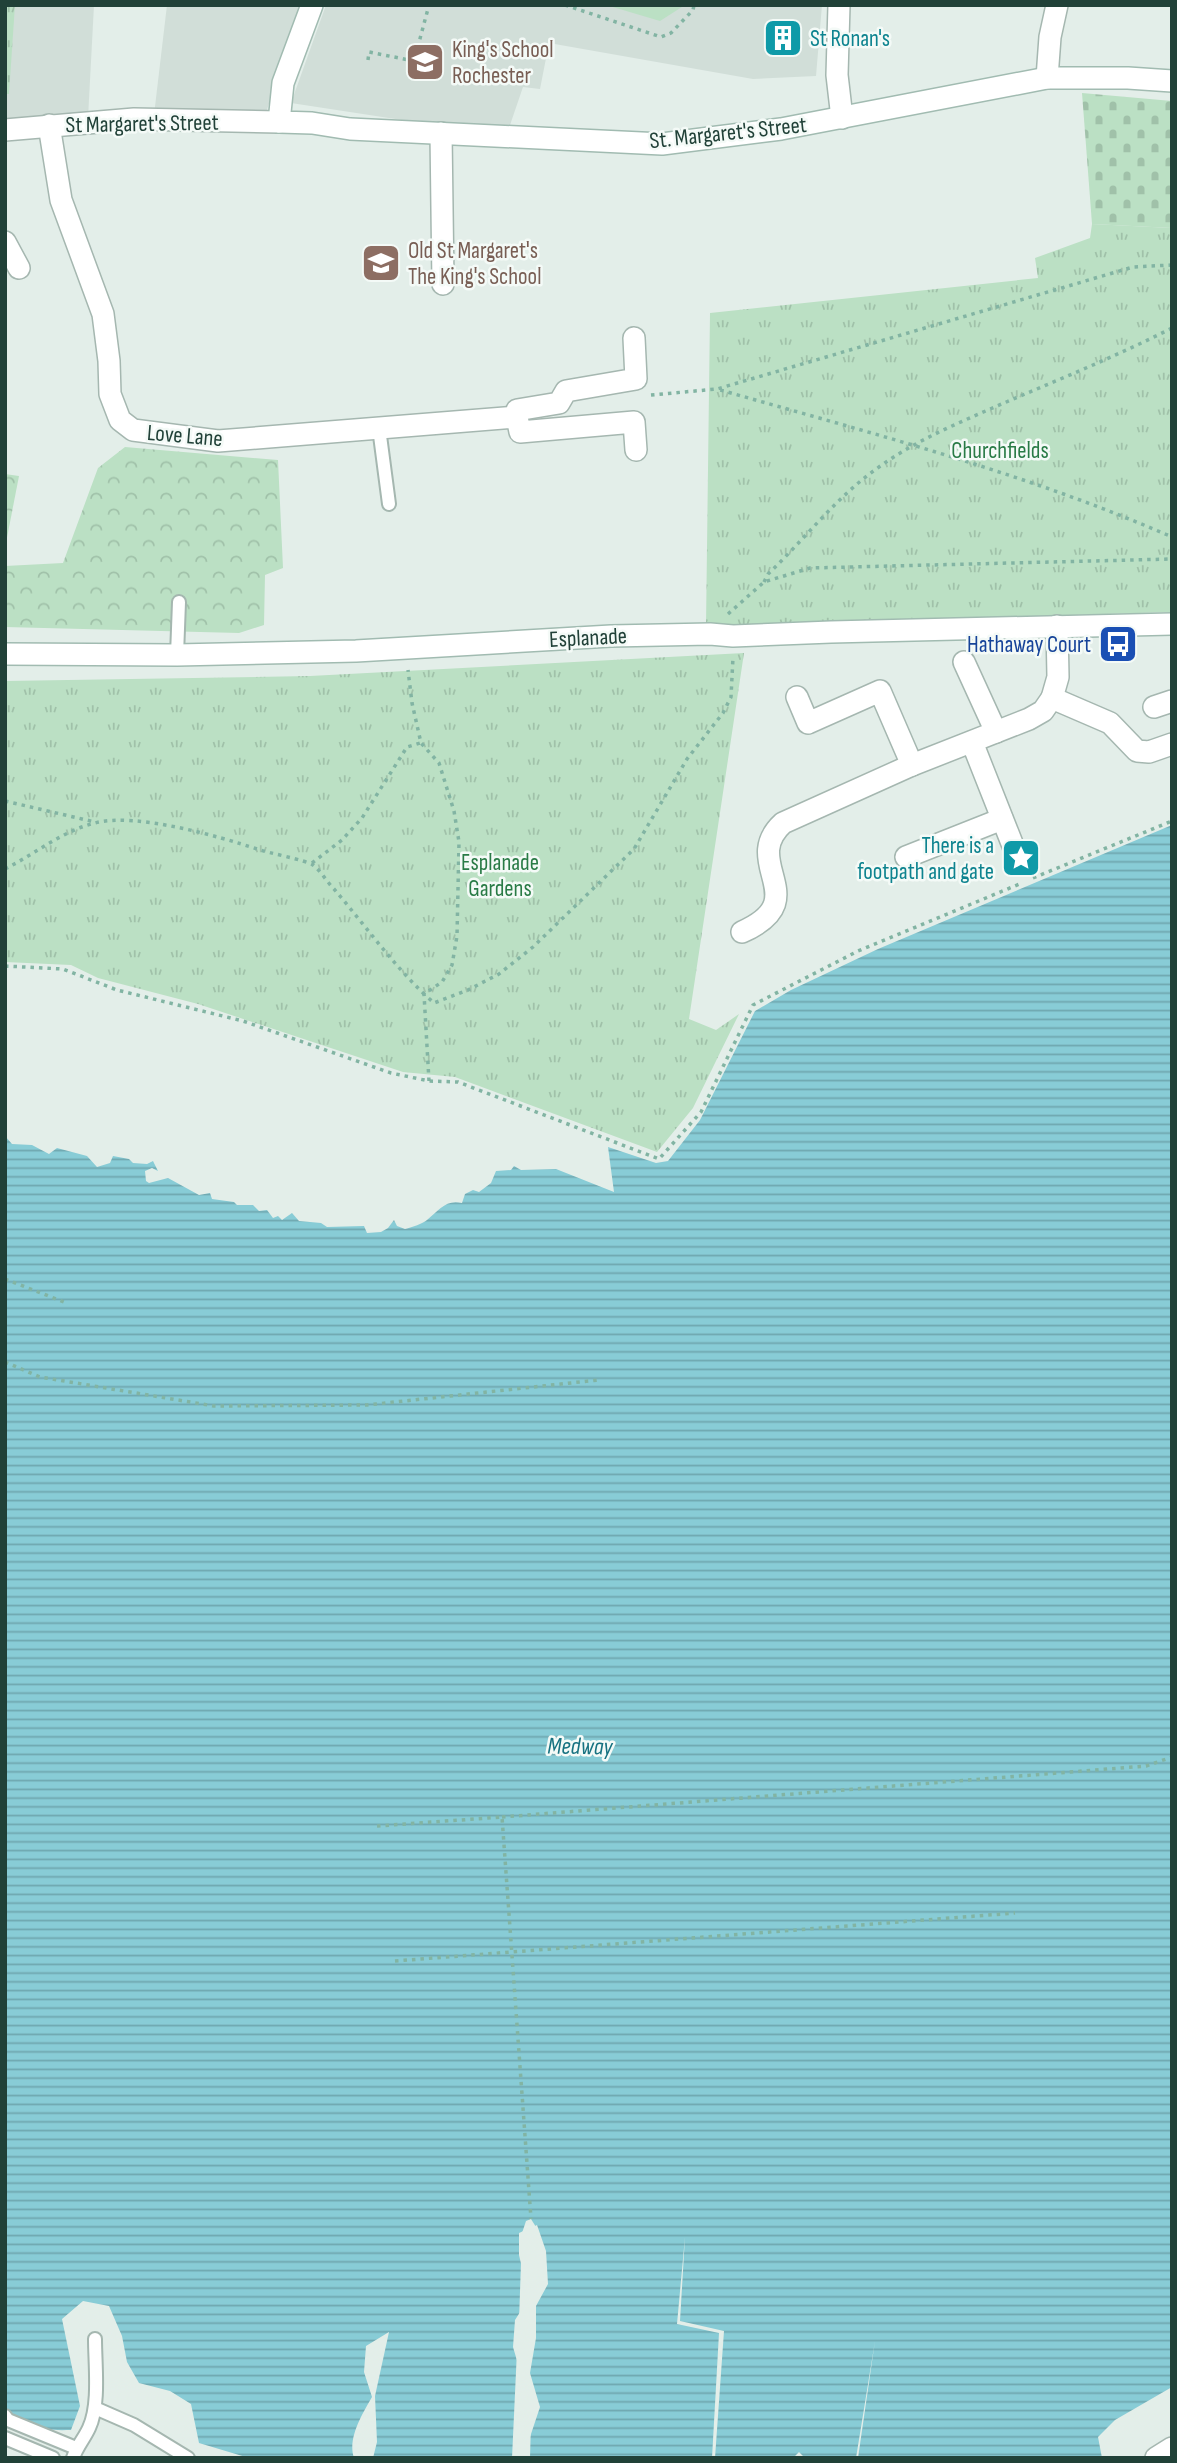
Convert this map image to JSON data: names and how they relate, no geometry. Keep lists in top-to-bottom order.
{
  "streets": {
    "street": [
      "St Margaret's Street",
      "St. Margaret's Street",
      "Love Lane",
      "Esplanade"
    ]
  },
  "crossings": [
    ["St Margaret's Street", "St. Margaret's Street"],
    ["St Margaret's Street", "Love Lane"]
  ],
  "water": ["Medway"],
  "parks": ["Churchfields", "Esplanade Gardens"],
  "places": {
    "building": ["St Ronan's"],
    "school or university": ["King's School Rochester", "Old St Margaret's The King's School"],
    "bus stop": ["Hathaway Court"],
    "place": ["There is a footpath and gate"]
  }
}
